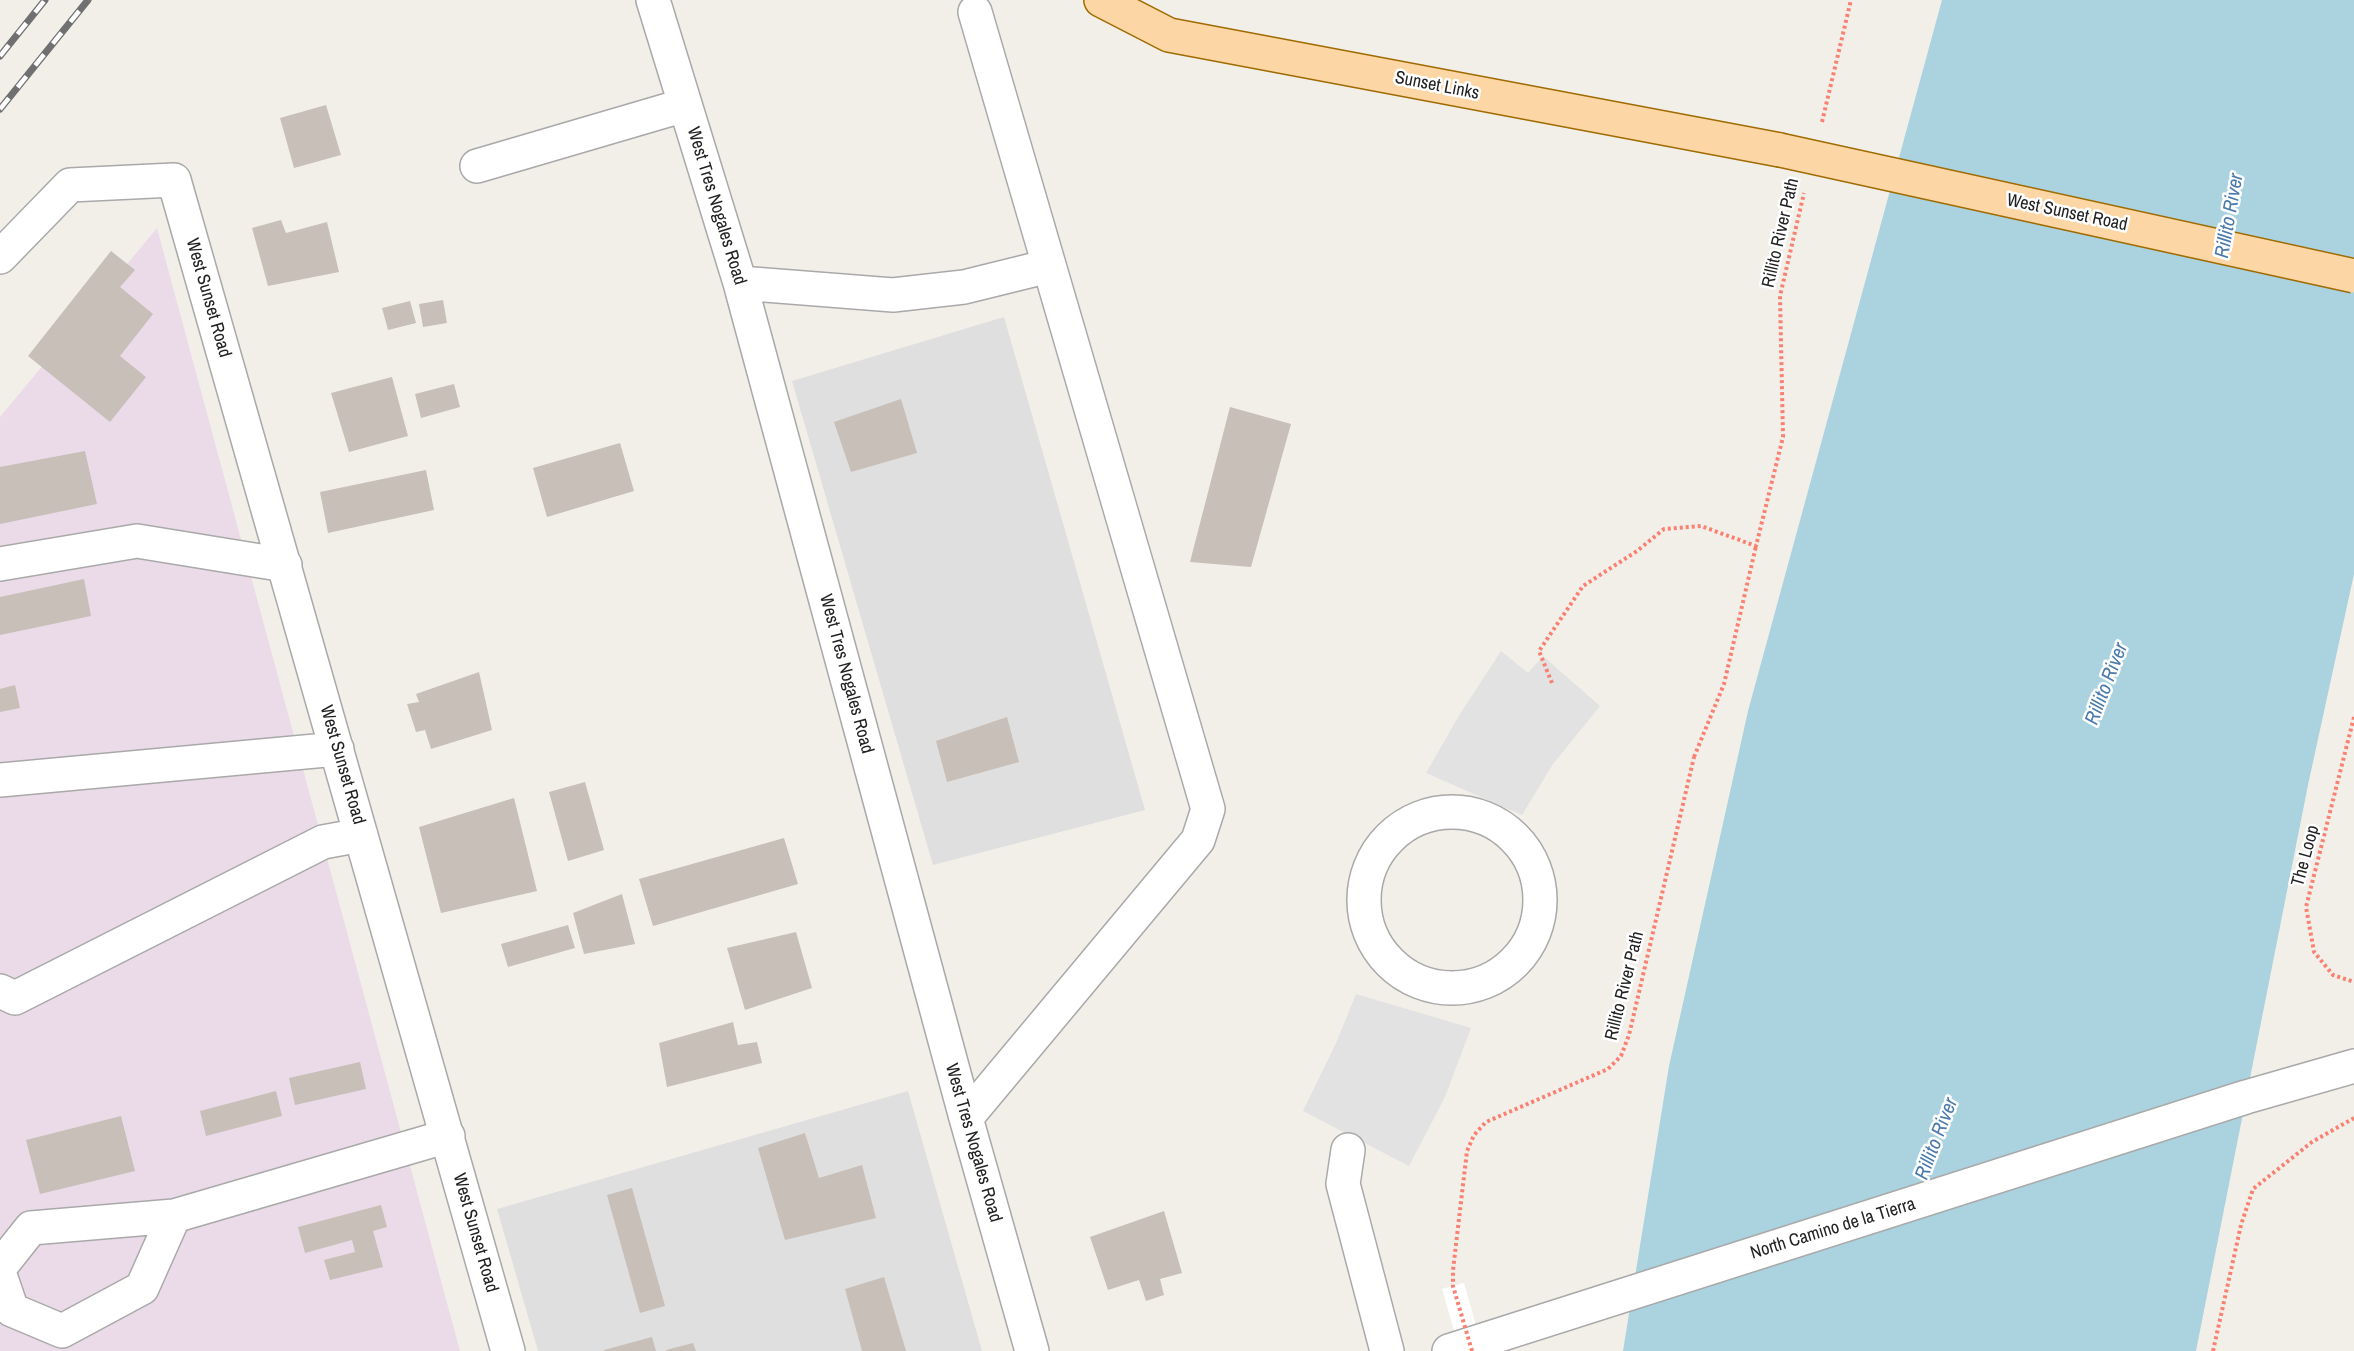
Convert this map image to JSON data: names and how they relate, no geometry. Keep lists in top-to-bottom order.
{
  "streets": {
    "main road": ["Sunset Links", "West Sunset Road"],
    "street": ["West Tres Nogales Road", "North Camino de la Tierra"],
    "path": ["Rillito River Path", "The Loop"]
  },
  "crossings": [
    ["Sunset Links", "West Sunset Road"]
  ],
  "water": ["Rillito River"]
}
